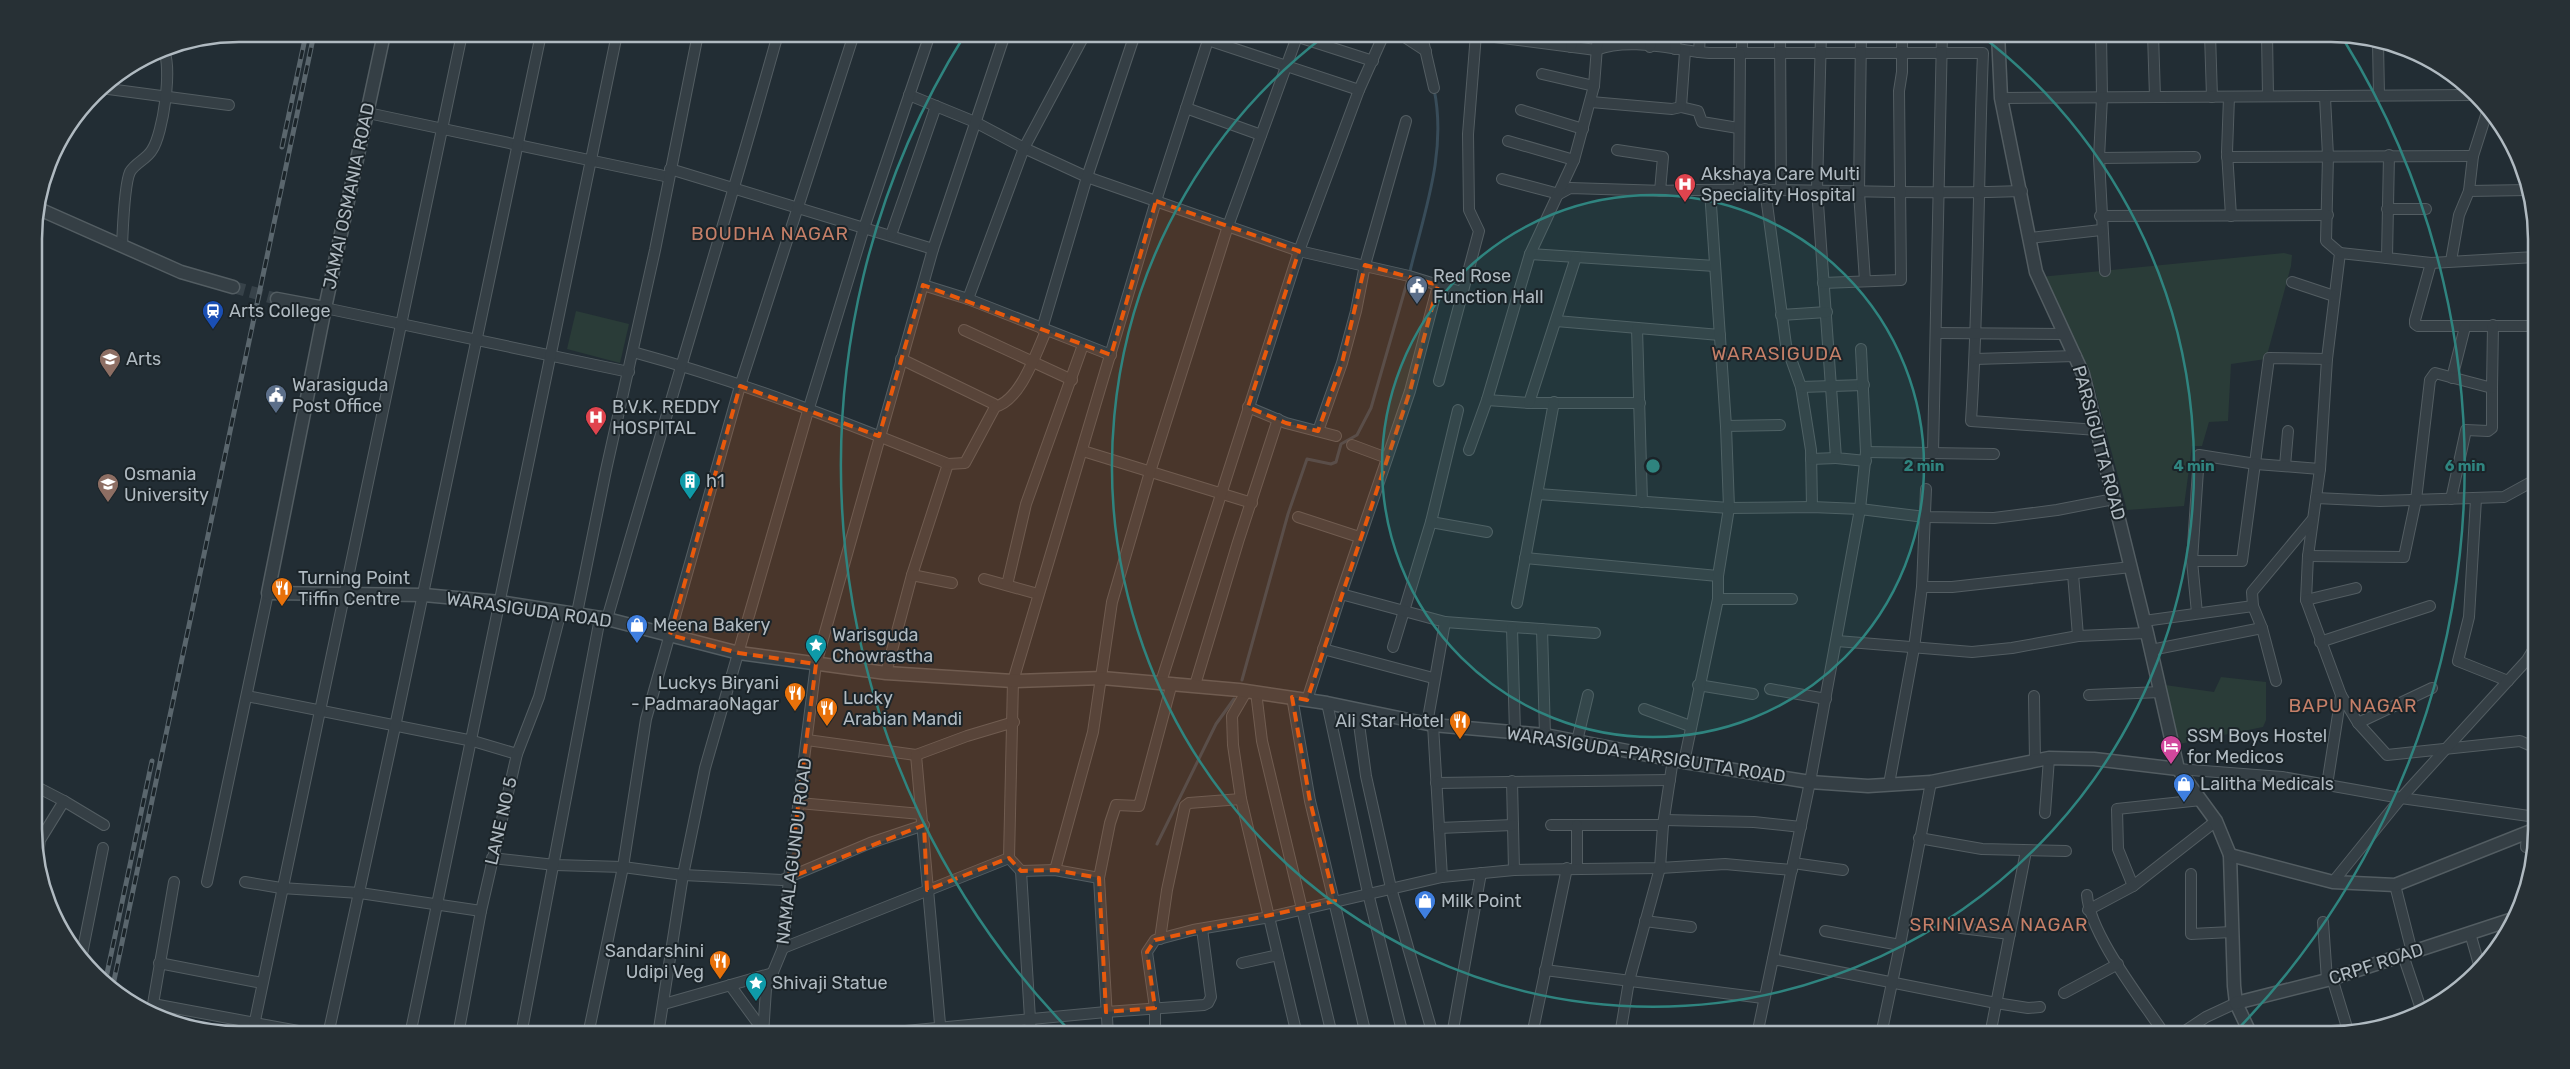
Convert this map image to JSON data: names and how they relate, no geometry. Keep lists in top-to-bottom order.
{
  "streets": {
    "street": [
      "JAMAI OSMANIA ROAD",
      "PARSIGUTTA ROAD",
      "WARASIGUDA ROAD",
      "WARASIGUDA-PARSIGUTTA ROAD",
      "LANE NO 5",
      "NAMALAGUNDU ROAD",
      "CRPF ROAD"
    ]
  },
  "crossings": [
    ["JAMAI OSMANIA ROAD", "WARASIGUDA ROAD"],
    ["PARSIGUTTA ROAD", "WARASIGUDA-PARSIGUTTA ROAD"],
    ["WARASIGUDA ROAD", "WARASIGUDA-PARSIGUTTA ROAD"],
    ["WARASIGUDA ROAD", "LANE NO 5"],
    ["WARASIGUDA ROAD", "NAMALAGUNDU ROAD"],
    ["WARASIGUDA-PARSIGUTTA ROAD", "NAMALAGUNDU ROAD"]
  ],
  "districts": [
    "BOUDHA NAGAR",
    "WARASIGUDA",
    "BAPU NAGAR",
    "SRINIVASA NAGAR"
  ],
  "places": {
    "hospital": ["Akshaya Care Multi Speciality Hospital", "B.V.K. REDDY HOSPITAL"],
    "public building": ["Red Rose Function Hall", "Warasiguda Post Office"],
    "station": ["Arts College"],
    "school or university": ["Arts", "Osmania University"],
    "building": ["h1"],
    "restaurant": [
      "Turning Point Tiffin Centre",
      "Luckys Biryani - PadmaraoNagar",
      "Lucky Arabian Mandi",
      "Ali Star Hotel",
      "Sandarshini Udipi Veg"
    ],
    "shop": ["Meena Bakery", "Lalitha Medicals", "Milk Point"],
    "place": ["Warisguda Chowrastha", "Shivaji Statue"],
    "hotel": ["SSM Boys Hostel for Medicos"]
  },
  "rings": ["2 min", "4 min", "6 min"]
}
